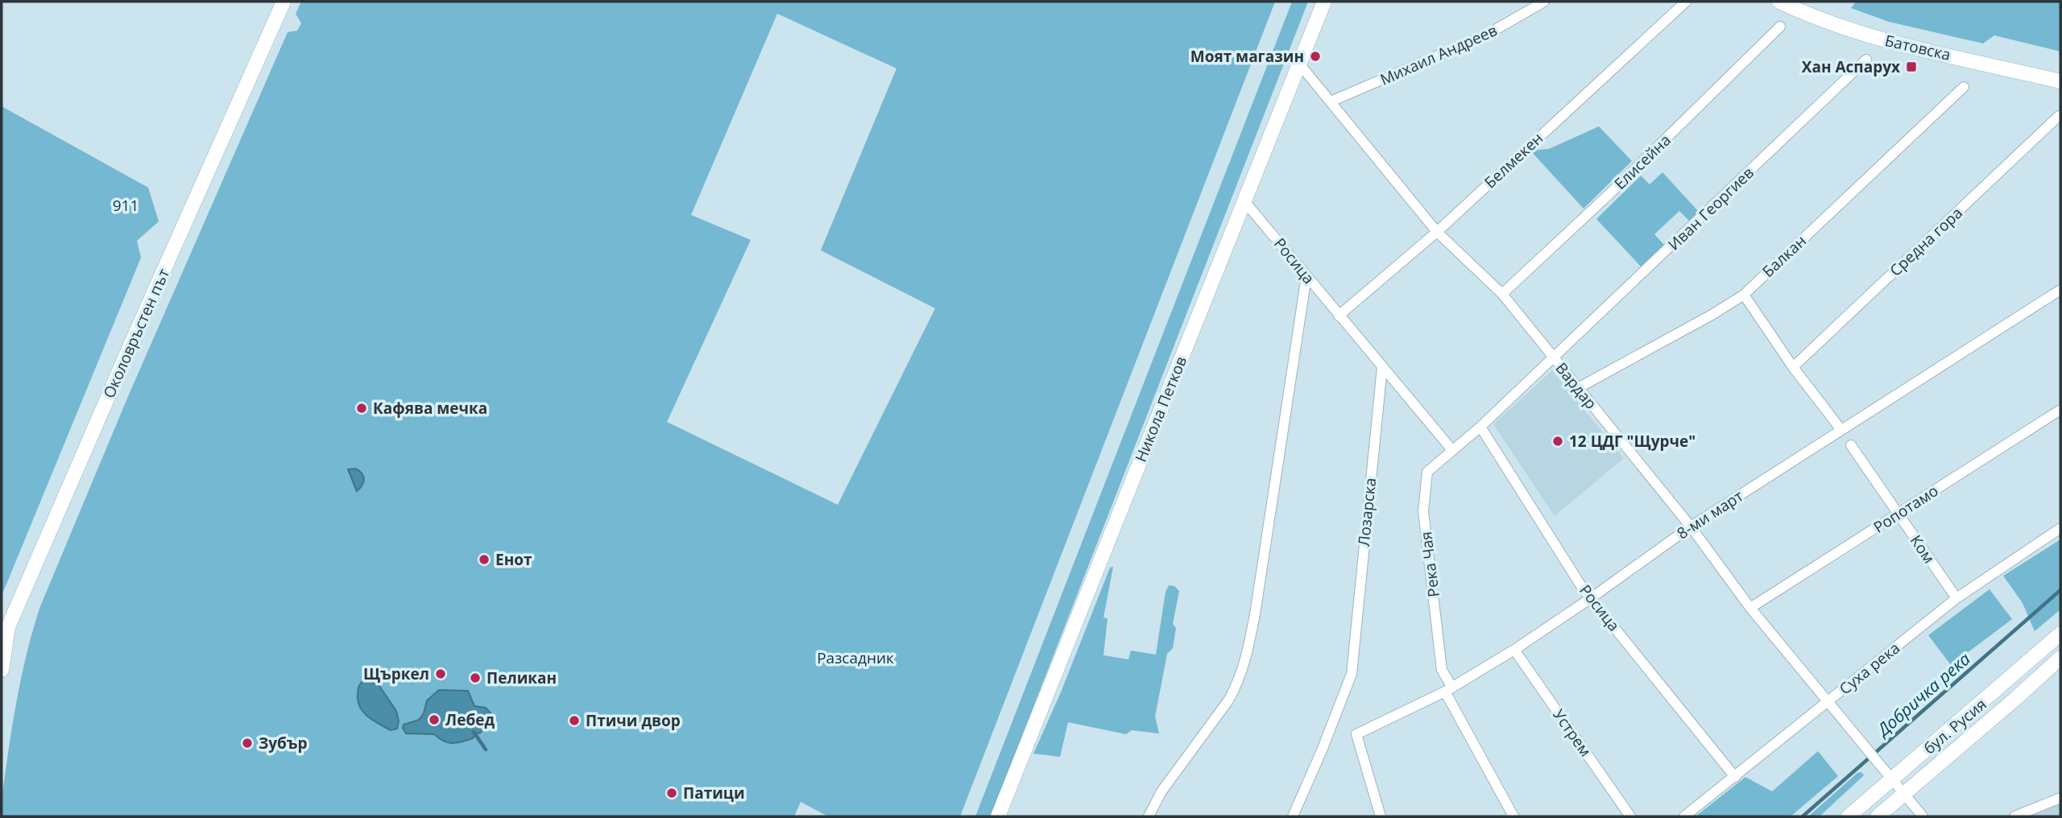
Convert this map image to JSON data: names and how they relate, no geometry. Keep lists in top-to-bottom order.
{
  "streets": {
    "main road": [
      "Батовска",
      "Околовръстен път",
      "Никола Петков",
      "бул. Русия"
    ],
    "street": [
      "Михаил Андреев",
      "Белмекен",
      "Елисейна",
      "Иван Георгиев",
      "Средна гора",
      "Балкан",
      "Росица",
      "Вардар",
      "Ропотамо",
      "Лозарска",
      "8-ми март",
      "Ком",
      "Река Чая",
      "Суха река",
      "Устрем"
    ]
  },
  "crossings": [
    ["Михаил Андреев", "Вардар"],
    ["Белмекен", "Росица"],
    ["Белмекен", "Вардар"],
    ["Елисейна", "Вардар"],
    ["Иван Георгиев", "Вардар"],
    ["Балкан", "Вардар"],
    ["Росица", "Никола Петков"],
    ["Росица", "Лозарска"],
    ["Росица", "8-ми март"],
    ["Росица", "Река Чая"],
    ["Росица", "Суха река"],
    ["Вардар", "Никола Петков"],
    ["Вардар", "Ропотамо"],
    ["Вардар", "8-ми март"],
    ["Вардар", "Суха река"],
    ["Вардар", "бул. Русия"],
    ["Ропотамо", "Ком"],
    ["8-ми март", "Река Чая"],
    ["8-ми март", "Устрем"],
    ["Ком", "Суха река"]
  ],
  "water": ["Добричка река"],
  "parks": ["911", "Разсадник"],
  "places": {
    "other": [
      "Моят магазин",
      "Кафява мечка",
      "12 ЦДГ \"Щурче\"",
      "Енот",
      "Щъркел",
      "Пеликан",
      "Лебед",
      "Птичи двор",
      "Зубър",
      "Патици"
    ],
    "transit": ["Хан Аспарух"]
  }
}
